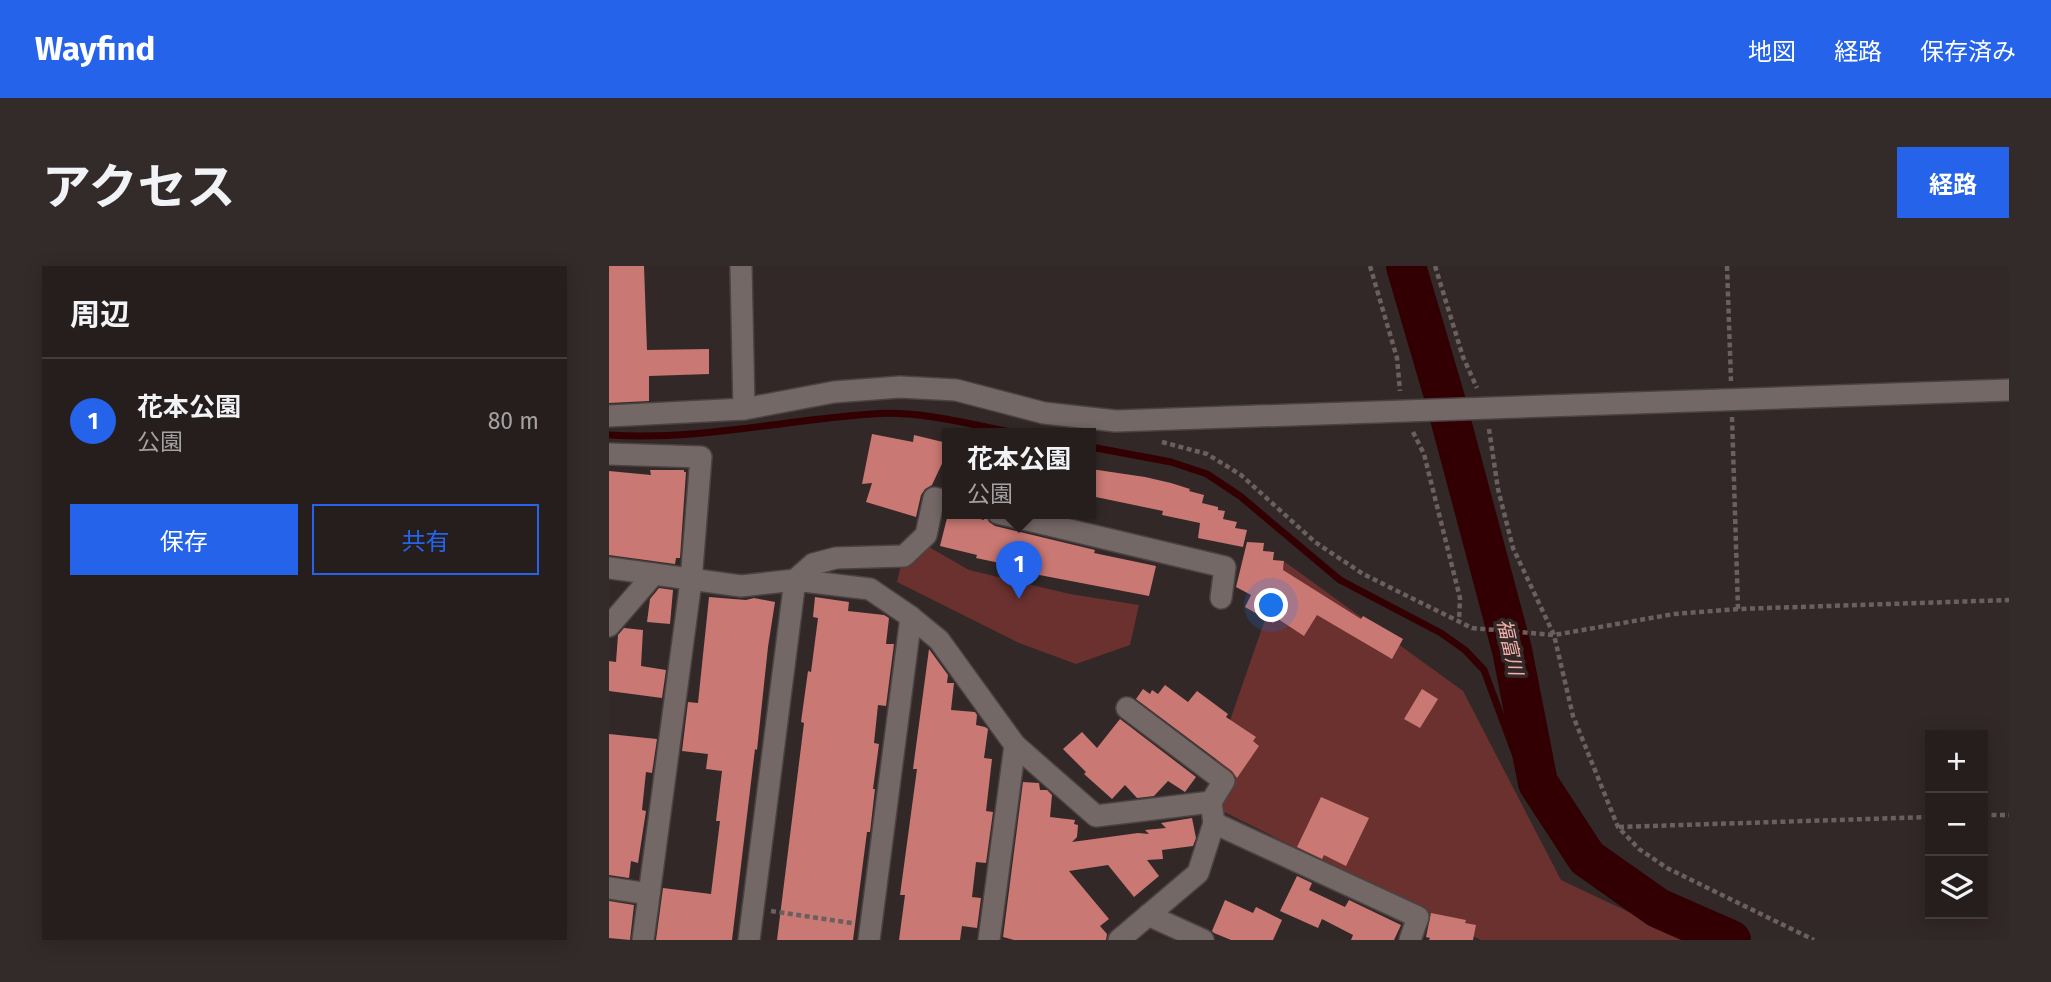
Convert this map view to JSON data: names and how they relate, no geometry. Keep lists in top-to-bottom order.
{
  "water": ["福富川"],
  "page": {
    "header": "Wayfind",
    "nav": ["地図", "経路", "保存済み"],
    "title": "アクセス",
    "buttons": [
      "経路",
      ["保存", "共有"]
    ],
    "heading": "周辺",
    "list": [
      {
        "mark": "1",
        "name": "花本公園",
        "note": "公園",
        "value": "80 m"
      }
    ],
    "popup": ["花本公園", "公園"],
    "pins": "1",
    "map_buttons": ["+", "−"]
  }
}
